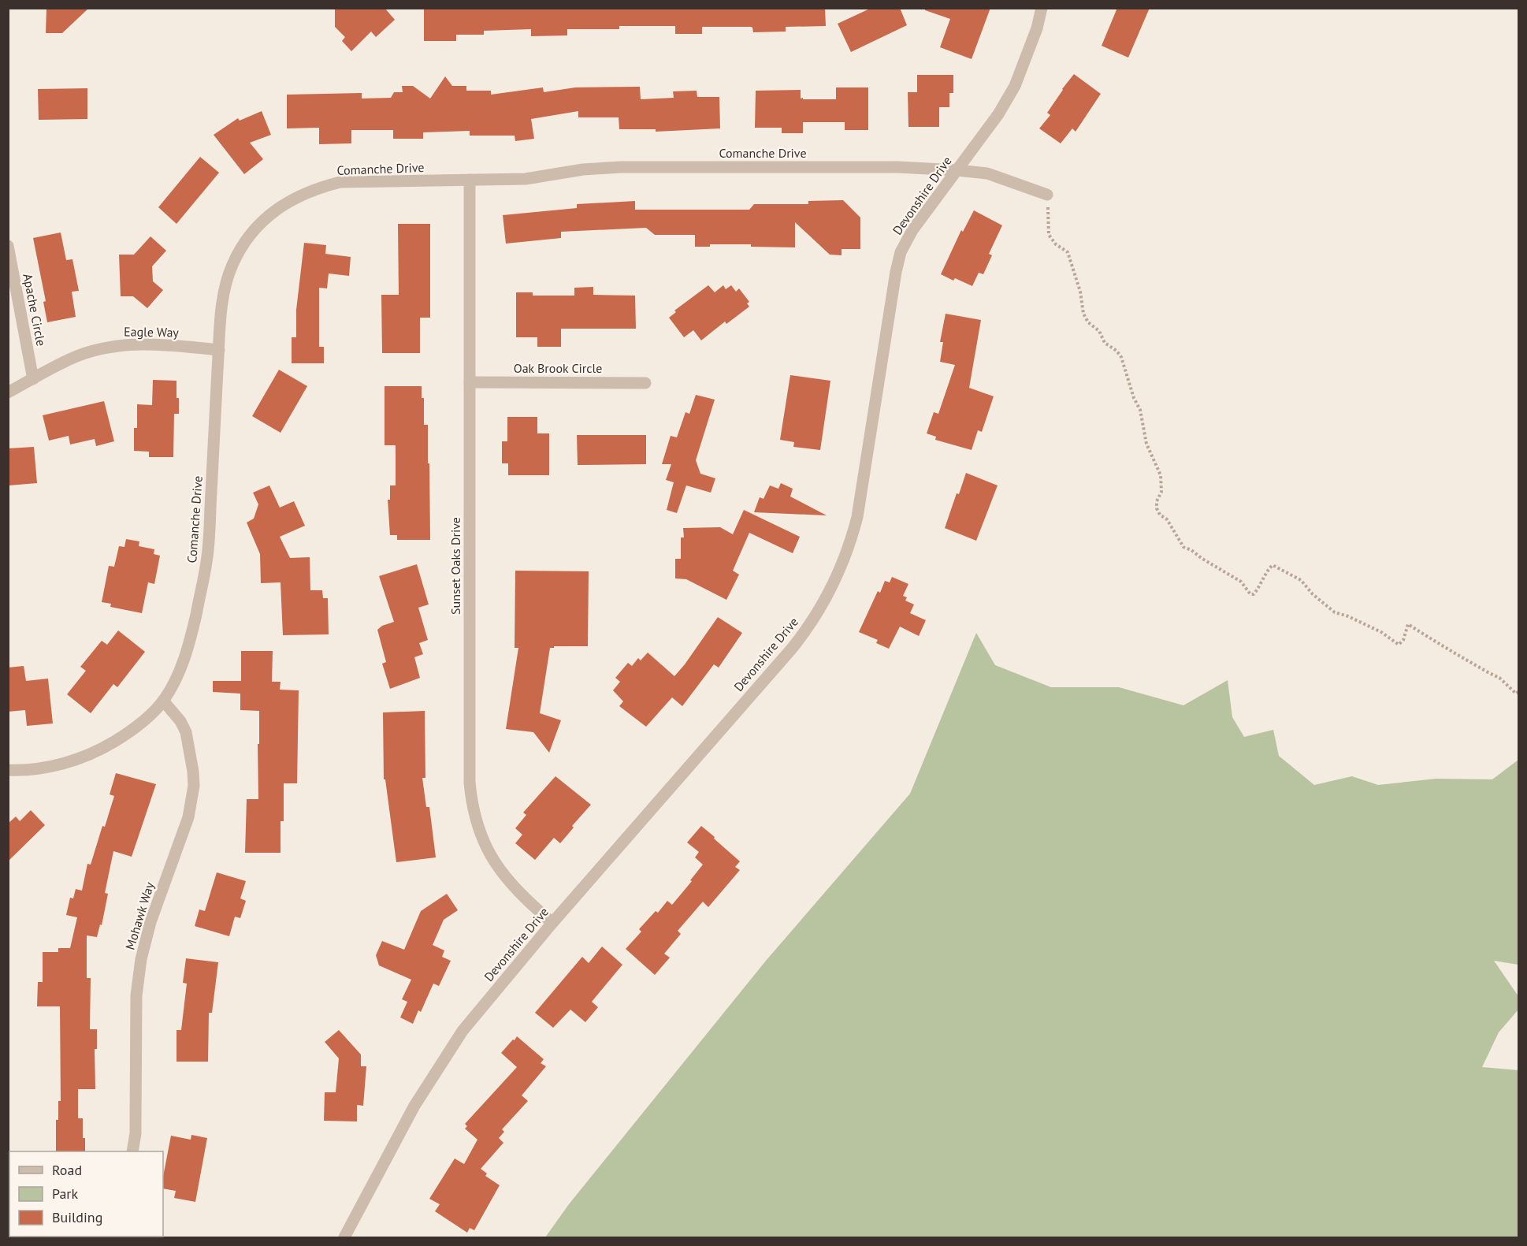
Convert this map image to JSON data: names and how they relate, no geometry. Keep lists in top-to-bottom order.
{
  "streets": {
    "street": [
      "Comanche Drive",
      "Devonshire Drive",
      "Apache Circle",
      "Eagle Way",
      "Oak Brook Circle",
      "Sunset Oaks Drive",
      "Mohawk Way"
    ]
  },
  "crossings": [
    ["Comanche Drive", "Devonshire Drive"],
    ["Comanche Drive", "Eagle Way"],
    ["Comanche Drive", "Sunset Oaks Drive"],
    ["Comanche Drive", "Mohawk Way"],
    ["Devonshire Drive", "Sunset Oaks Drive"],
    ["Apache Circle", "Eagle Way"],
    ["Oak Brook Circle", "Sunset Oaks Drive"]
  ],
  "legend": ["Road", "Park", "Building"]
}
